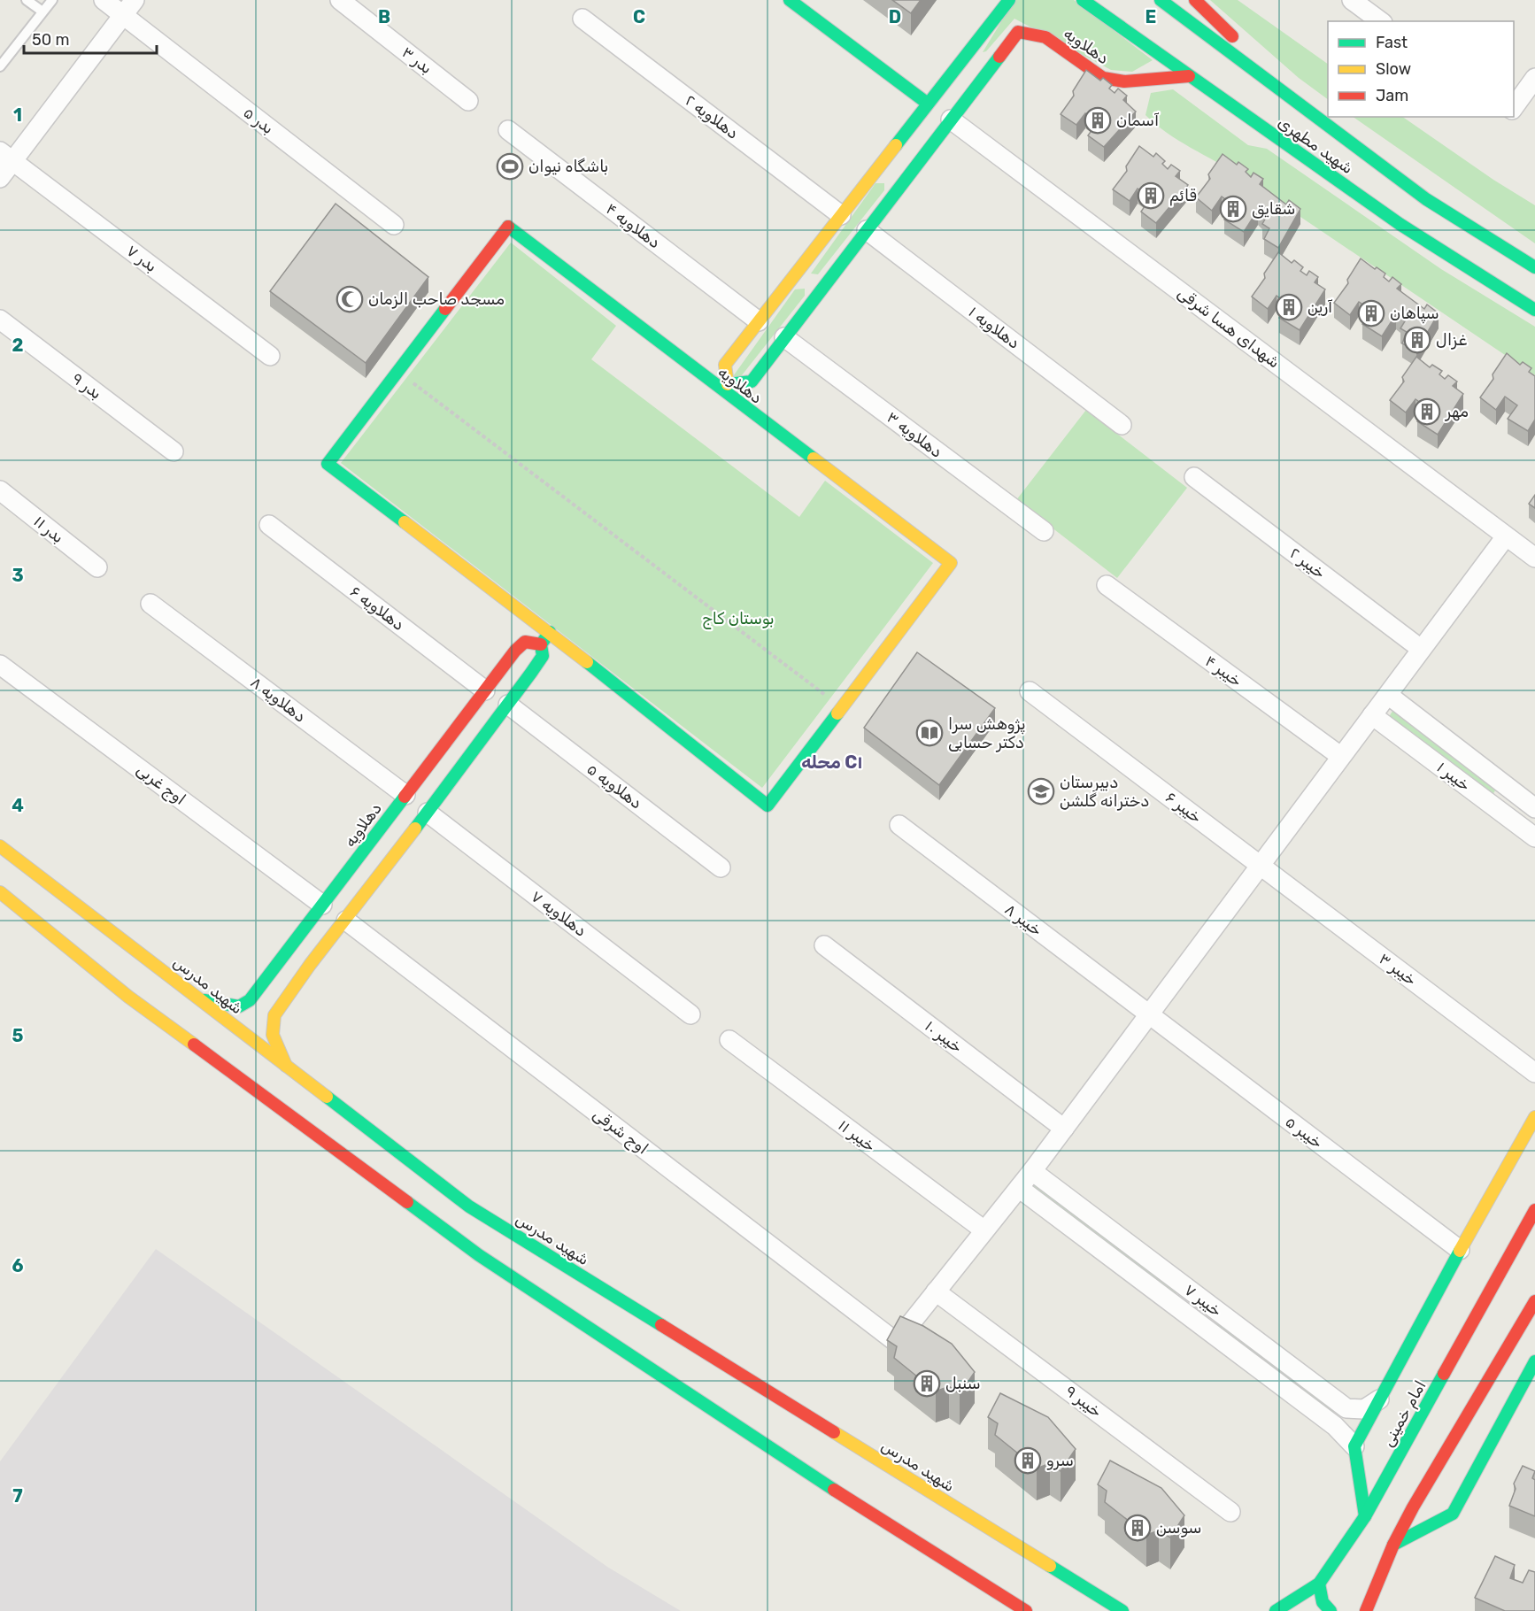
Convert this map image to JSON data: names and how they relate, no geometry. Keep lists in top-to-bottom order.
{
  "streets": {
    "main road": [
      "دهلاویه",
      "شهید مطهری",
      "شهید مدرس",
      "امام خمینی"
    ],
    "street": [
      "بدر ۳",
      "دهلاویه ۲",
      "بدر ۵",
      "دهلاویه ۴",
      "بدر ۷",
      "دهلاویه ۱",
      "شهدای هسا شرقی",
      "بدر ۹",
      "دهلاویه ۳",
      "بدر ۱۱",
      "خیبر ۲",
      "دهلاویه ۶",
      "خیبر ۴",
      "دهلاویه ۸",
      "خیبر ۱",
      "اوج غربی",
      "دهلاویه ۵",
      "خیبر ۶",
      "دهلاویه ۷",
      "خیبر ۸",
      "خیبر ۳",
      "خیبر ۱۰",
      "اوج شرقی",
      "خیبر ۵",
      "خیبر ۱۱",
      "خیبر ۷",
      "خیبر ۹"
    ]
  },
  "crossings": [
    ["دهلاویه", "دهلاویه ۲"],
    ["دهلاویه", "شهید مطهری"],
    ["دهلاویه", "دهلاویه ۴"],
    ["دهلاویه", "دهلاویه ۱"],
    ["دهلاویه", "شهدای هسا شرقی"],
    ["دهلاویه", "دهلاویه ۳"],
    ["دهلاویه", "دهلاویه ۶"],
    ["دهلاویه", "دهلاویه ۸"],
    ["دهلاویه", "اوج غربی"],
    ["دهلاویه", "دهلاویه ۵"],
    ["دهلاویه", "دهلاویه ۷"],
    ["دهلاویه", "شهید مدرس"],
    ["دهلاویه", "اوج شرقی"],
    ["خیبر ۶", "خیبر ۳"],
    ["خیبر ۸", "خیبر ۵"],
    ["اوج شرقی", "خیبر ۹"]
  ],
  "districts": ["محله C۱"],
  "parks": ["بوستان کاج"],
  "places": {
    "building": [
      "آسمان",
      "قائم",
      "شقایق",
      "آرین",
      "سپاهان",
      "غزال",
      "مهر",
      "سنبل",
      "سرو",
      "سوسن"
    ],
    "sports": ["باشگاه نیوان"],
    "mosque": ["مسجد صاحب الزمان"],
    "library": ["پژوهش سرا دکتر حسابی"],
    "school or university": ["دبیرستان دخترانه گلشن"]
  },
  "legend": ["Fast", "Slow", "Jam"],
  "scale_bar": "50 m",
  "grid": {
    "columns": [
      "B",
      "C",
      "D",
      "E"
    ],
    "rows": [
      "1",
      "2",
      "3",
      "4",
      "5",
      "6",
      "7"
    ]
  }
}
